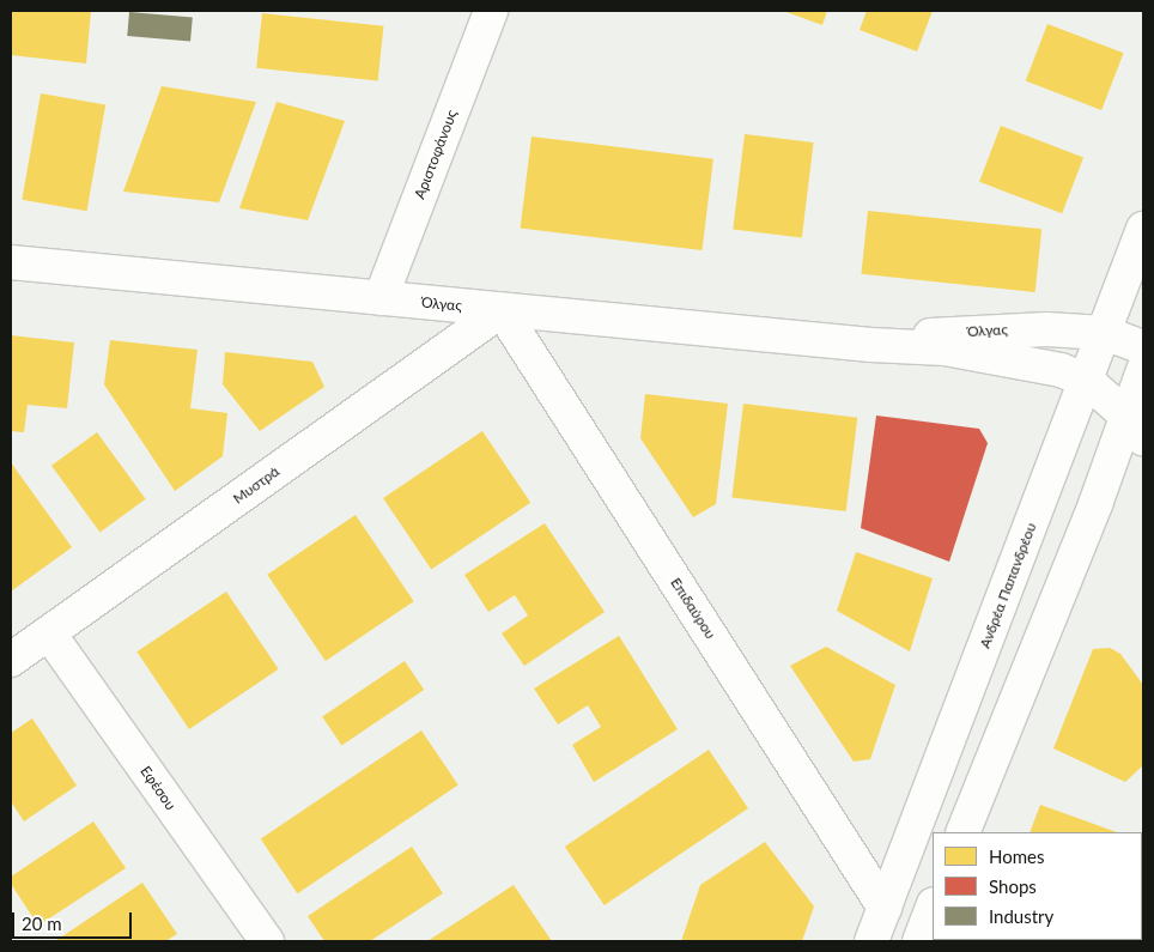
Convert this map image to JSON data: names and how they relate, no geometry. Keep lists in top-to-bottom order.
{
  "streets": {
    "main road": [
      "Αριστοφάνους",
      "Όλγας",
      "Μυστρά",
      "Ανδρέα Παπανδρέου",
      "Επιδαύρου",
      "Εφέσου"
    ]
  },
  "crossings": [
    ["Αριστοφάνους", "Όλγας"],
    ["Όλγας", "Μυστρά"],
    ["Όλγας", "Ανδρέα Παπανδρέου"],
    ["Όλγας", "Επιδαύρου"],
    ["Μυστρά", "Επιδαύρου"],
    ["Μυστρά", "Εφέσου"],
    ["Ανδρέα Παπανδρέου", "Επιδαύρου"]
  ],
  "legend": ["Homes", "Shops", "Industry"],
  "scale_bar": "20 m"
}
